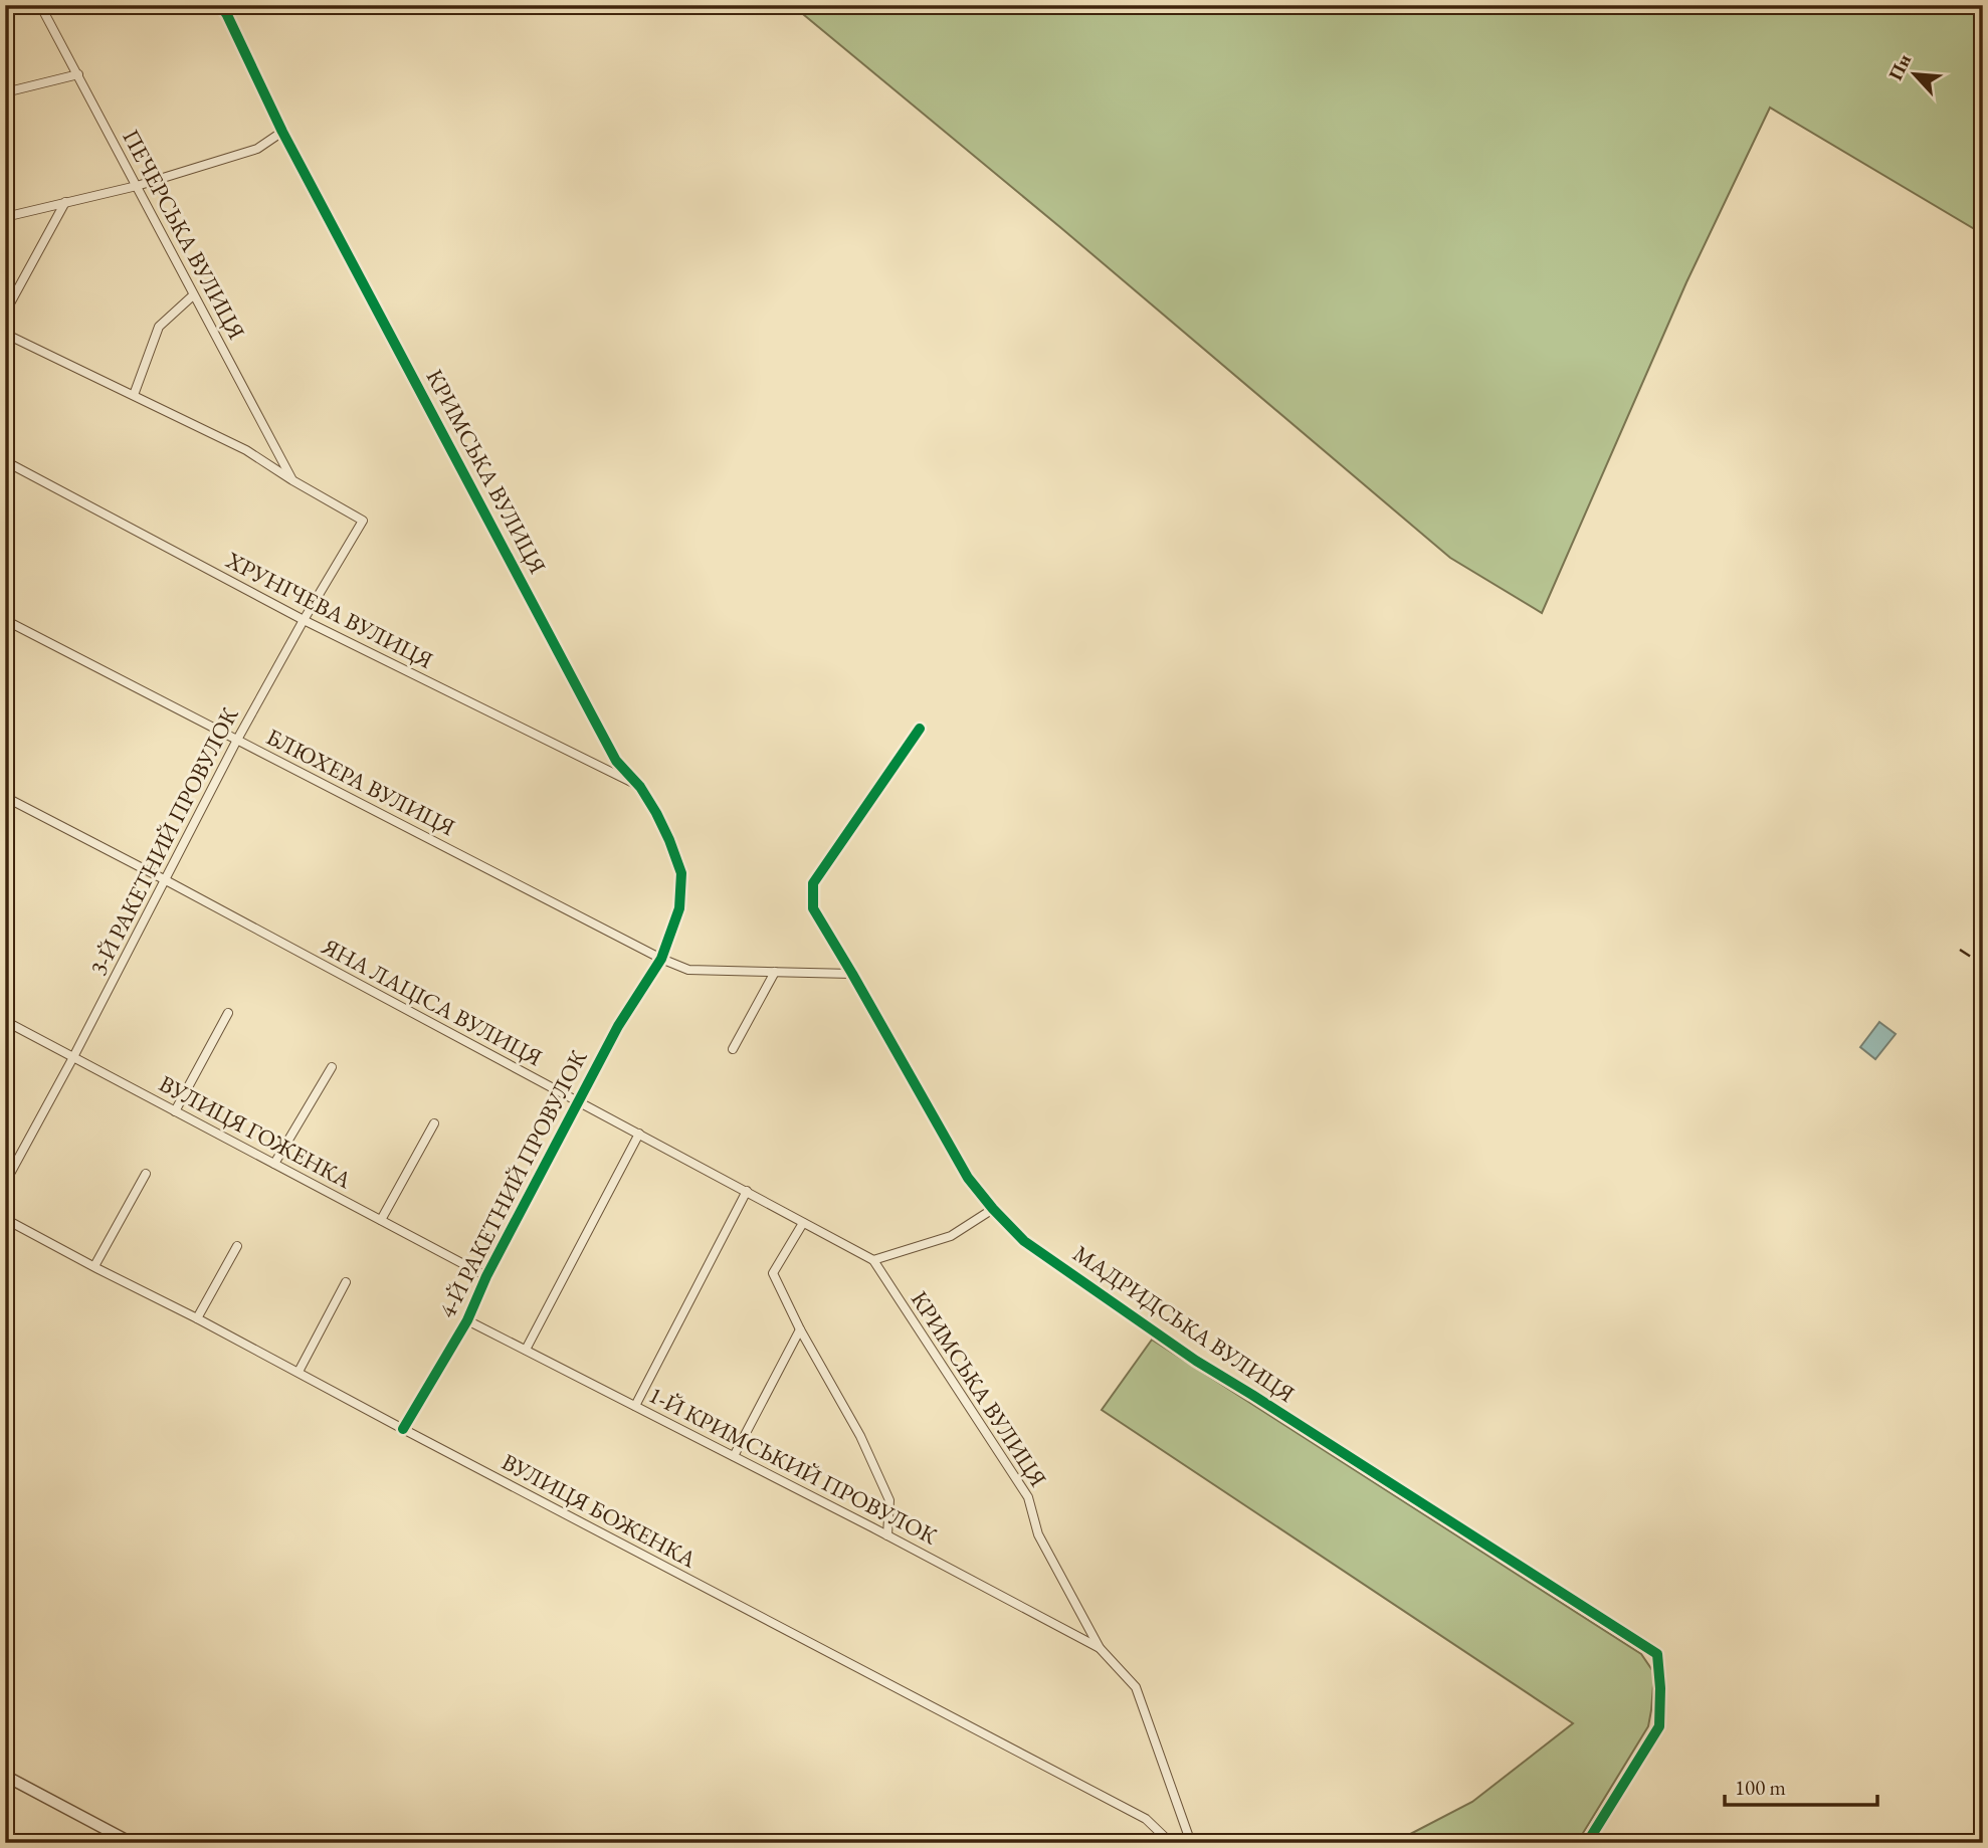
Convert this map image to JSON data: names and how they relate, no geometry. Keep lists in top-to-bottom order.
{
  "streets": {
    "street": [
      "ПЕЧЕРСЬКА ВУЛИЦЯ",
      "КРИМСЬКА ВУЛИЦЯ",
      "ХРУНІЧЕВА ВУЛИЦЯ",
      "БЛЮХЕРА ВУЛИЦЯ",
      "3-Й РАКЕТНИЙ ПРОВУЛОК",
      "ЯНА ЛАЦІСА ВУЛИЦЯ",
      "ВУЛИЦЯ ГОЖЕНКА",
      "4-Й РАКЕТНИЙ ПРОВУЛОК",
      "МАДРИДСЬКА ВУЛИЦЯ",
      "1-Й КРИМСЬКИЙ ПРОВУЛОК",
      "ВУЛИЦЯ БОЖЕНКА"
    ]
  },
  "crossings": [
    ["ПЕЧЕРСЬКА ВУЛИЦЯ", "3-Й РАКЕТНИЙ ПРОВУЛОК"],
    ["КРИМСЬКА ВУЛИЦЯ", "ХРУНІЧЕВА ВУЛИЦЯ"],
    ["КРИМСЬКА ВУЛИЦЯ", "БЛЮХЕРА ВУЛИЦЯ"],
    ["КРИМСЬКА ВУЛИЦЯ", "ЯНА ЛАЦІСА ВУЛИЦЯ"],
    ["КРИМСЬКА ВУЛИЦЯ", "4-Й РАКЕТНИЙ ПРОВУЛОК"],
    ["КРИМСЬКА ВУЛИЦЯ", "1-Й КРИМСЬКИЙ ПРОВУЛОК"],
    ["ХРУНІЧЕВА ВУЛИЦЯ", "3-Й РАКЕТНИЙ ПРОВУЛОК"],
    ["БЛЮХЕРА ВУЛИЦЯ", "3-Й РАКЕТНИЙ ПРОВУЛОК"],
    ["БЛЮХЕРА ВУЛИЦЯ", "4-Й РАКЕТНИЙ ПРОВУЛОК"],
    ["БЛЮХЕРА ВУЛИЦЯ", "МАДРИДСЬКА ВУЛИЦЯ"],
    ["3-Й РАКЕТНИЙ ПРОВУЛОК", "ЯНА ЛАЦІСА ВУЛИЦЯ"],
    ["3-Й РАКЕТНИЙ ПРОВУЛОК", "ВУЛИЦЯ ГОЖЕНКА"],
    ["ЯНА ЛАЦІСА ВУЛИЦЯ", "4-Й РАКЕТНИЙ ПРОВУЛОК"],
    ["ВУЛИЦЯ ГОЖЕНКА", "4-Й РАКЕТНИЙ ПРОВУЛОК"],
    ["4-Й РАКЕТНИЙ ПРОВУЛОК", "1-Й КРИМСЬКИЙ ПРОВУЛОК"],
    ["4-Й РАКЕТНИЙ ПРОВУЛОК", "ВУЛИЦЯ БОЖЕНКА"]
  ],
  "scale_bar": "100 m",
  "north": "top left"
}
